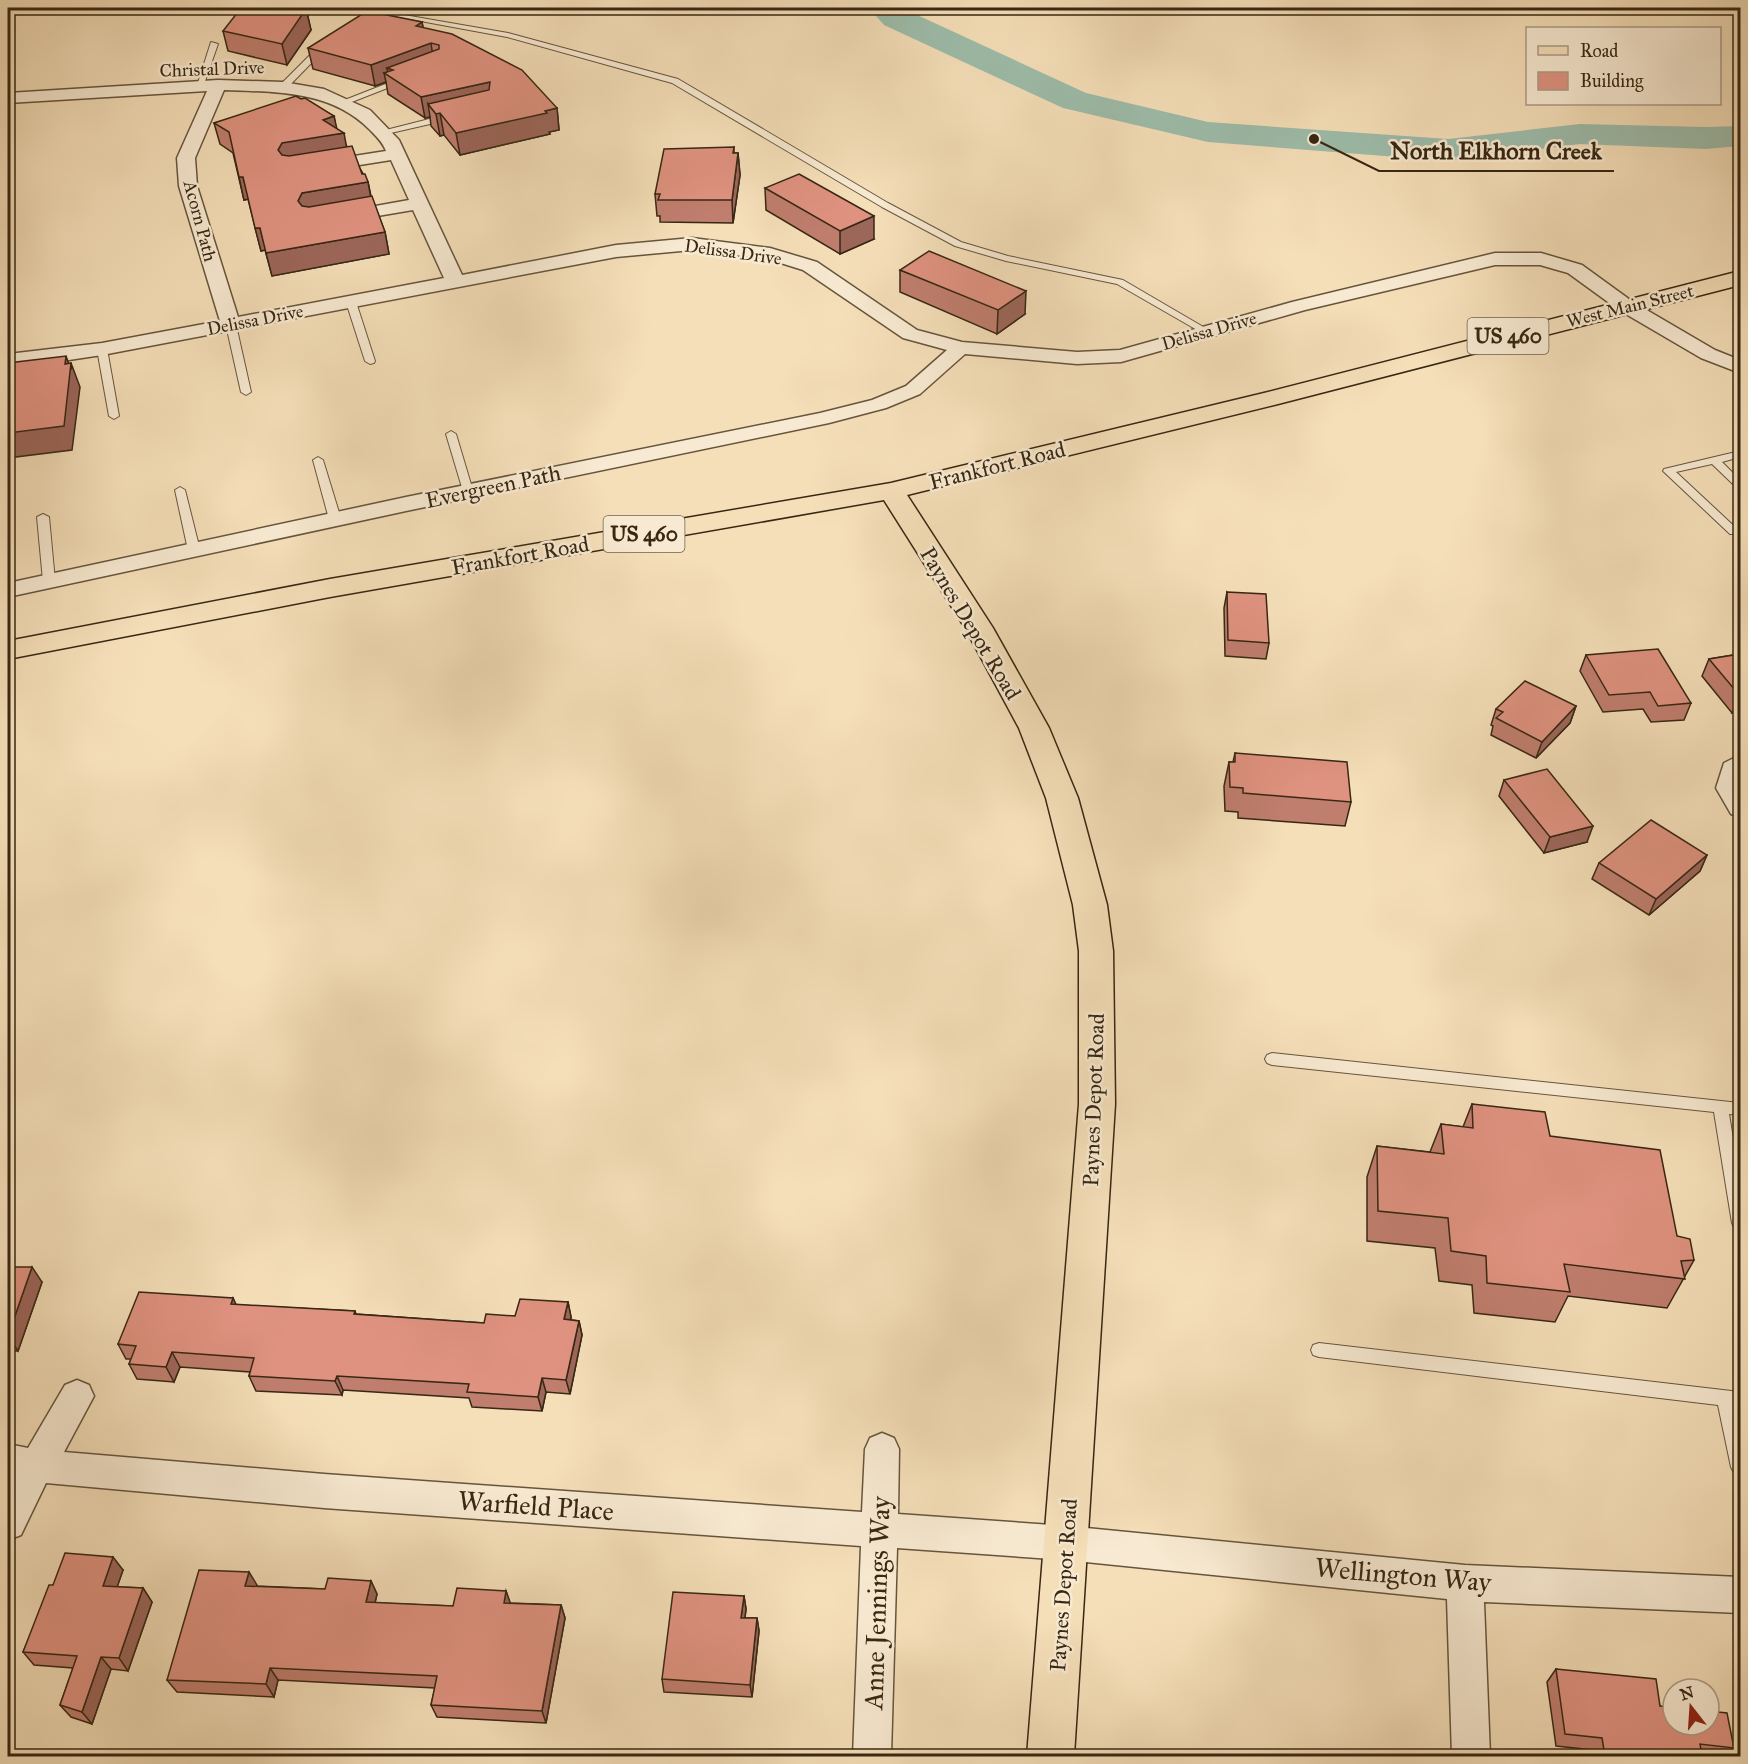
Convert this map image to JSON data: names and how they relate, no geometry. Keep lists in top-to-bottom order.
{
  "streets": {
    "main road": [
      "West Main Street",
      "US 460",
      "Frankfort Road",
      "Paynes Depot Road"
    ],
    "street": [
      "Christal Drive",
      "Acorn Path",
      "Delissa Drive",
      "Evergreen Path",
      "Warfield Place",
      "Wellington Way",
      "Anne Jennings Way"
    ]
  },
  "crossings": [
    ["Christal Drive", "Acorn Path"],
    ["Christal Drive", "Delissa Drive"],
    ["Acorn Path", "Delissa Drive"],
    ["Delissa Drive", "West Main Street"],
    ["Delissa Drive", "Evergreen Path"],
    ["West Main Street", "Frankfort Road"],
    ["Frankfort Road", "Paynes Depot Road"],
    ["Paynes Depot Road", "Warfield Place"],
    ["Paynes Depot Road", "Wellington Way"],
    ["Warfield Place", "Wellington Way"],
    ["Warfield Place", "Anne Jennings Way"]
  ],
  "places": ["North Elkhorn Creek"],
  "legend": ["Road", "Building"],
  "north": "top"
}
